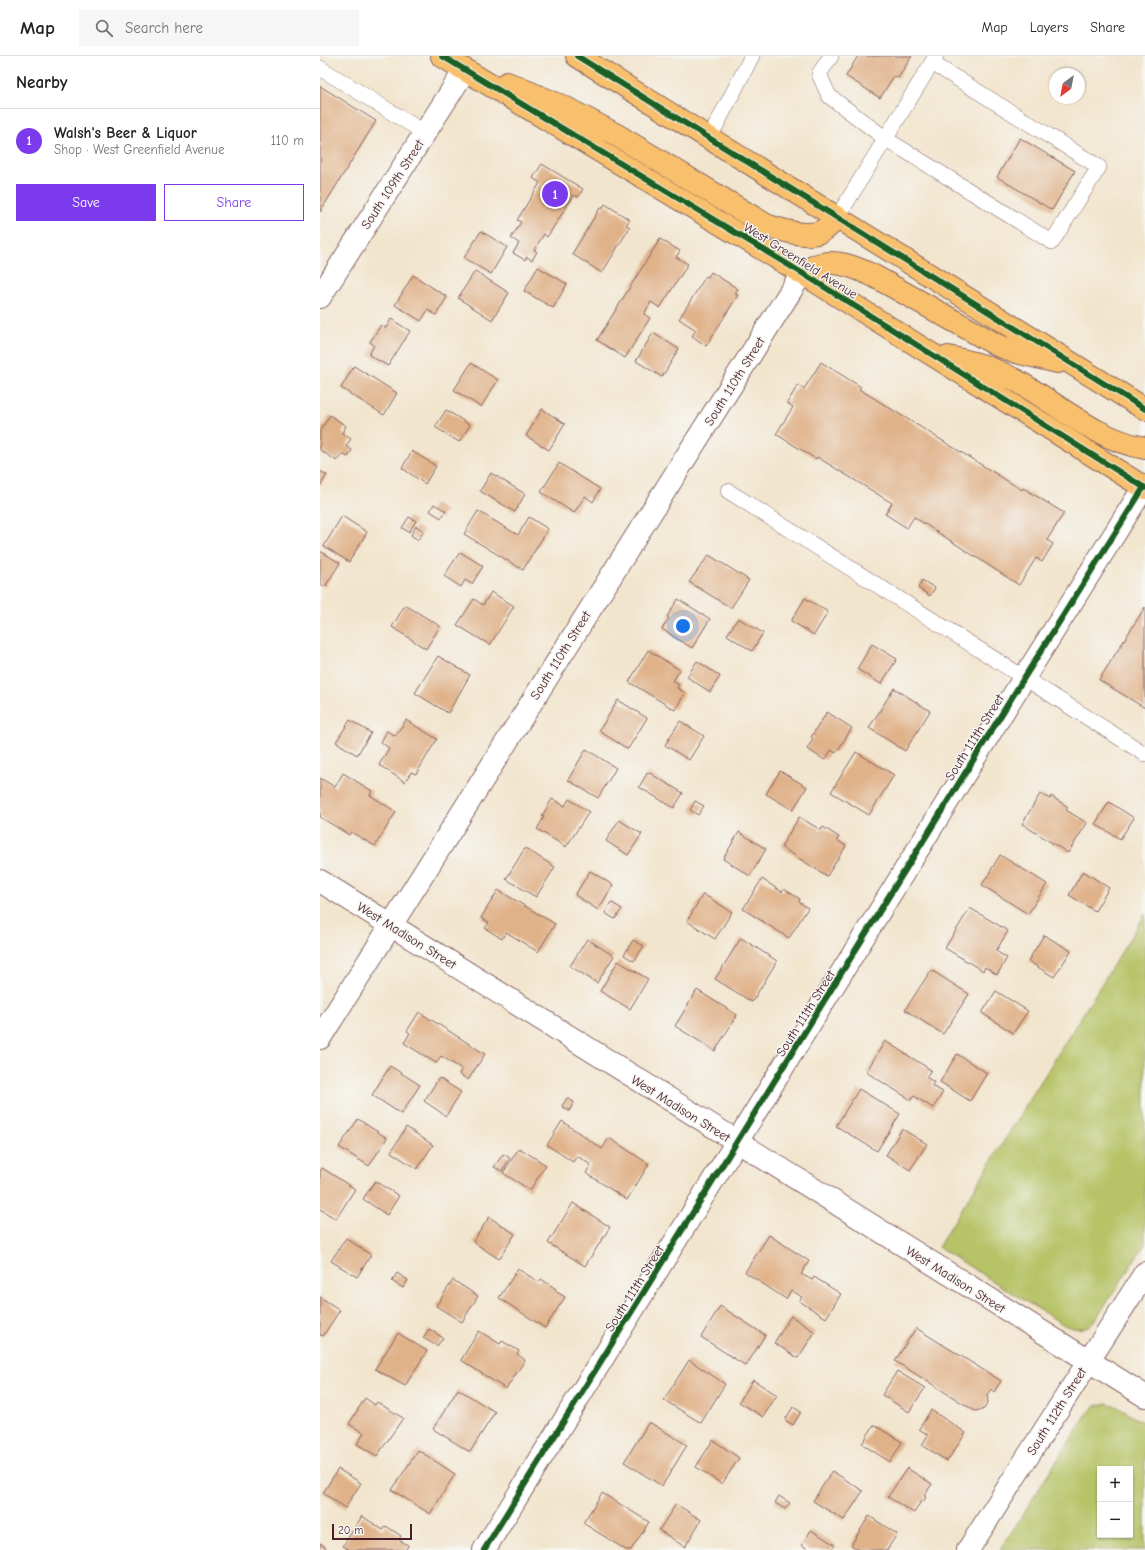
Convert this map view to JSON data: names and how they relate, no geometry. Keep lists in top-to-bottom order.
{
  "streets": {
    "main road": ["West Greenfield Avenue"],
    "street": [
      "South 109th Street",
      "South 110th Street",
      "South 111th Street",
      "West Madison Street",
      "South 112th Street"
    ]
  },
  "crossings": [
    ["South 109th Street", "West Greenfield Avenue"],
    ["West Greenfield Avenue", "South 110th Street"],
    ["West Greenfield Avenue", "South 111th Street"],
    ["South 110th Street", "West Madison Street"],
    ["South 111th Street", "West Madison Street"],
    ["West Madison Street", "South 112th Street"]
  ],
  "scale_bar": "20 m",
  "north": "bottom left",
  "page": {
    "header": "Map",
    "search": "Search here",
    "nav": ["Map", "Layers", "Share"],
    "heading": "Nearby",
    "list": [
      {
        "mark": "1",
        "name": "Walsh's Beer & Liquor",
        "note": "Shop · West Greenfield Avenue",
        "value": "110 m"
      }
    ],
    "buttons": ["Save", "Share"],
    "pins": "1",
    "map_buttons": ["+", "−"],
    "scale": "20 m"
  }
}
